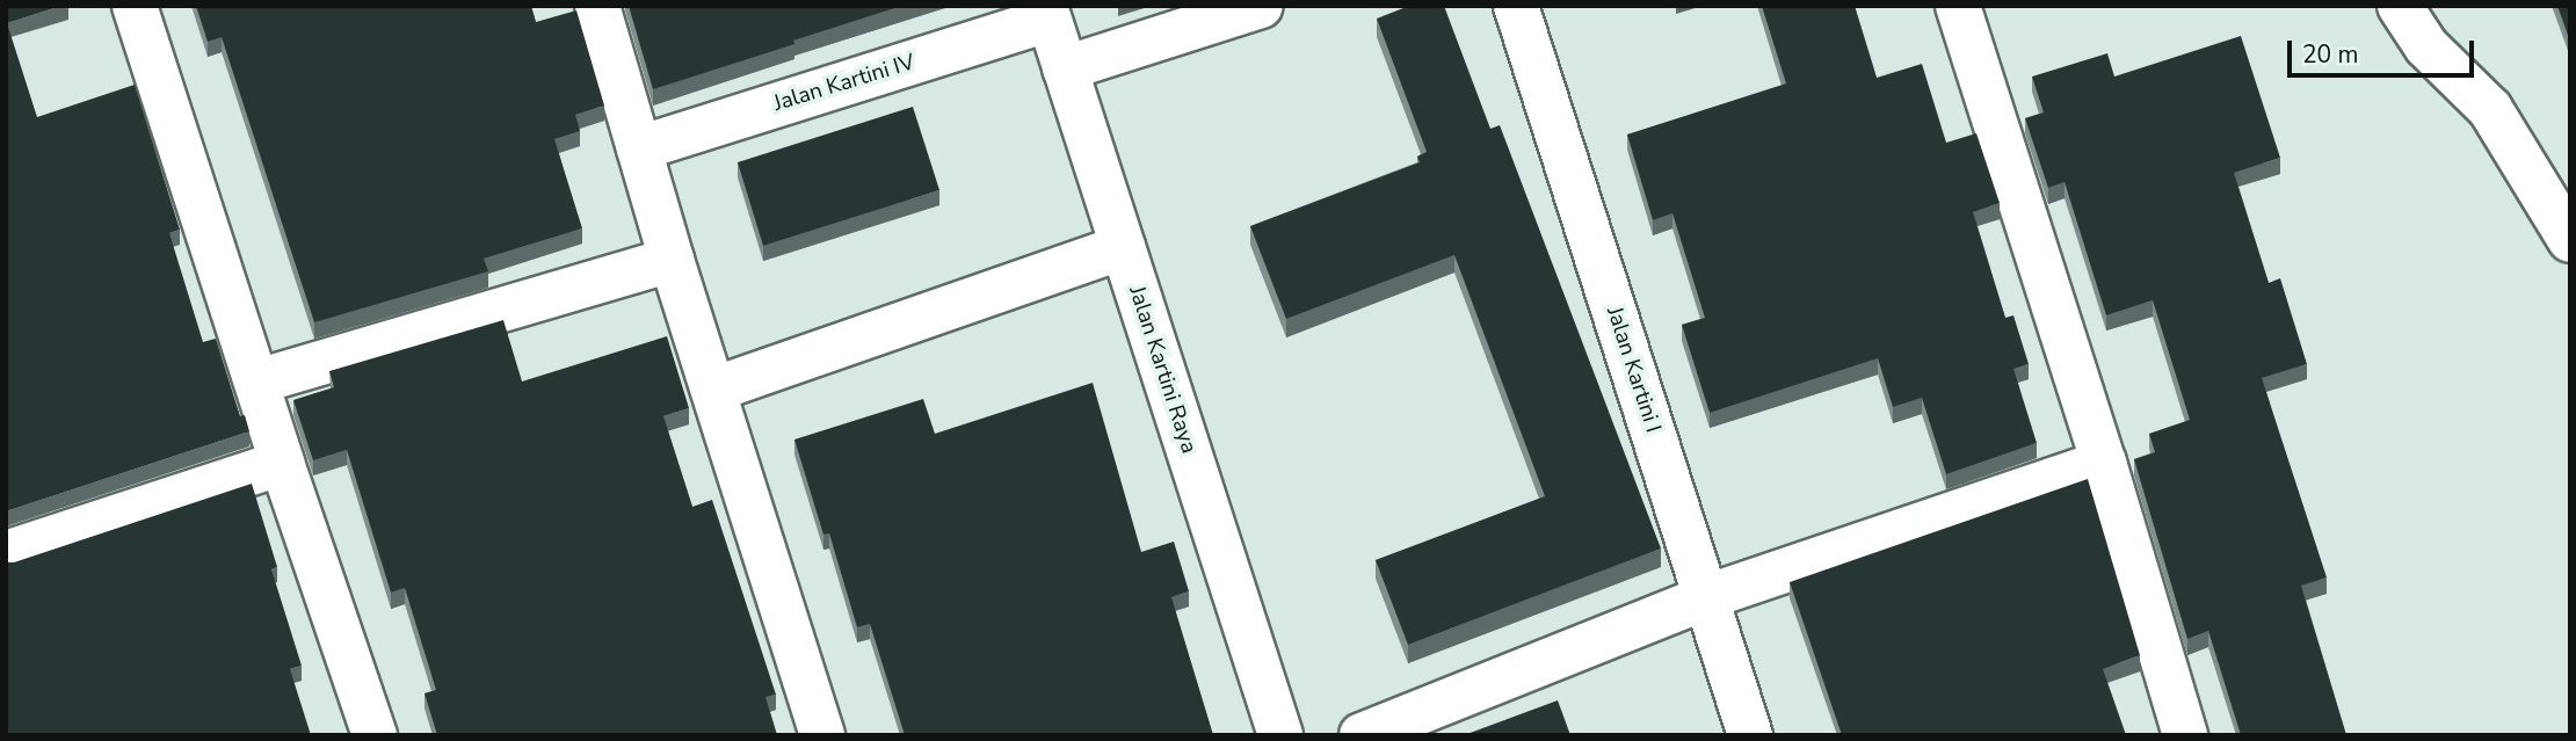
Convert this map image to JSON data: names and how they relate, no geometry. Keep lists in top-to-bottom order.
{
  "streets": {
    "street": ["Jalan Kartini IV", "Jalan Kartini Raya", "Jalan Kartini I"]
  },
  "crossings": [
    ["Jalan Kartini IV", "Jalan Kartini Raya"]
  ],
  "scale_bar": "20 m"
}
